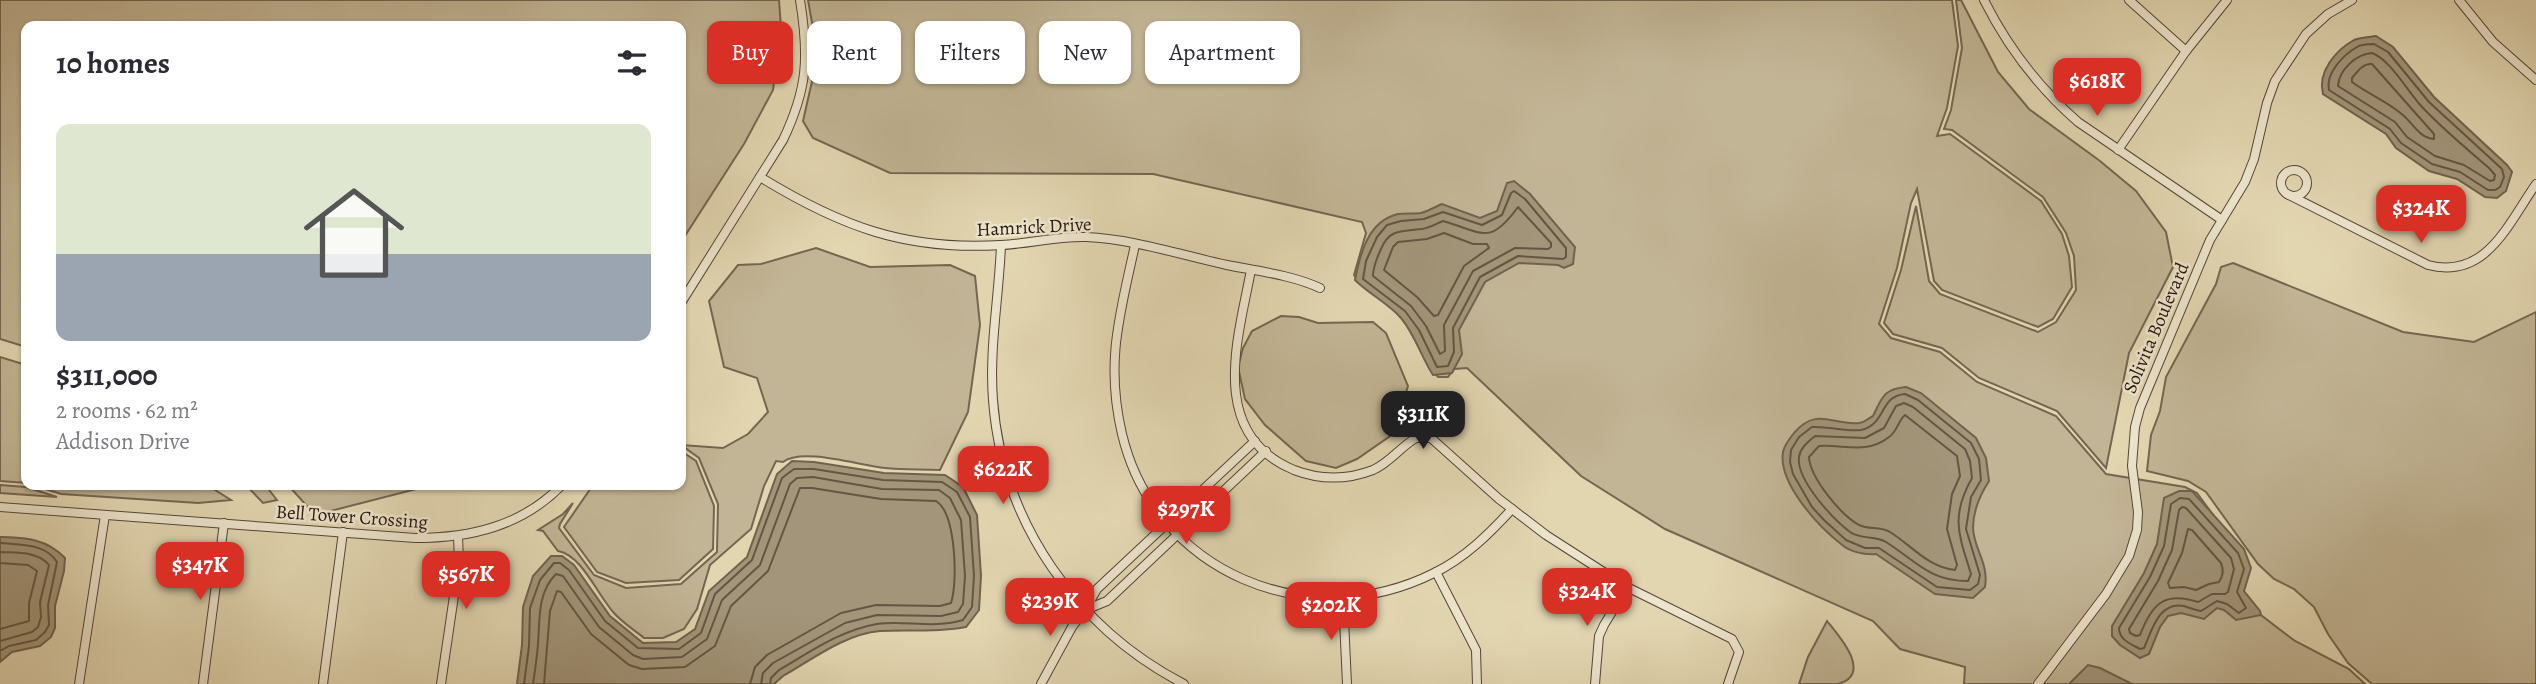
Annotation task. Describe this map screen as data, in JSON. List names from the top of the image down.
{
  "streets": {
    "street": ["Hamrick Drive", "Solivita Boulevard", "Bell Tower Crossing"]
  },
  "page": {
    "chip": [
      "Buy",
      "Rent",
      "Filters",
      "New",
      "Apartment"
    ],
    "heading": "10 homes",
    "price": [
      "$618K",
      "$324K",
      "$311K",
      "$622K",
      "$297K",
      "$347K",
      "$567K",
      "$324K",
      "$239K",
      "$202K"
    ],
    "list": [
      {
        "name": "$311,000",
        "note": "2 rooms · 62 m² · Addison Drive"
      }
    ]
  }
}
